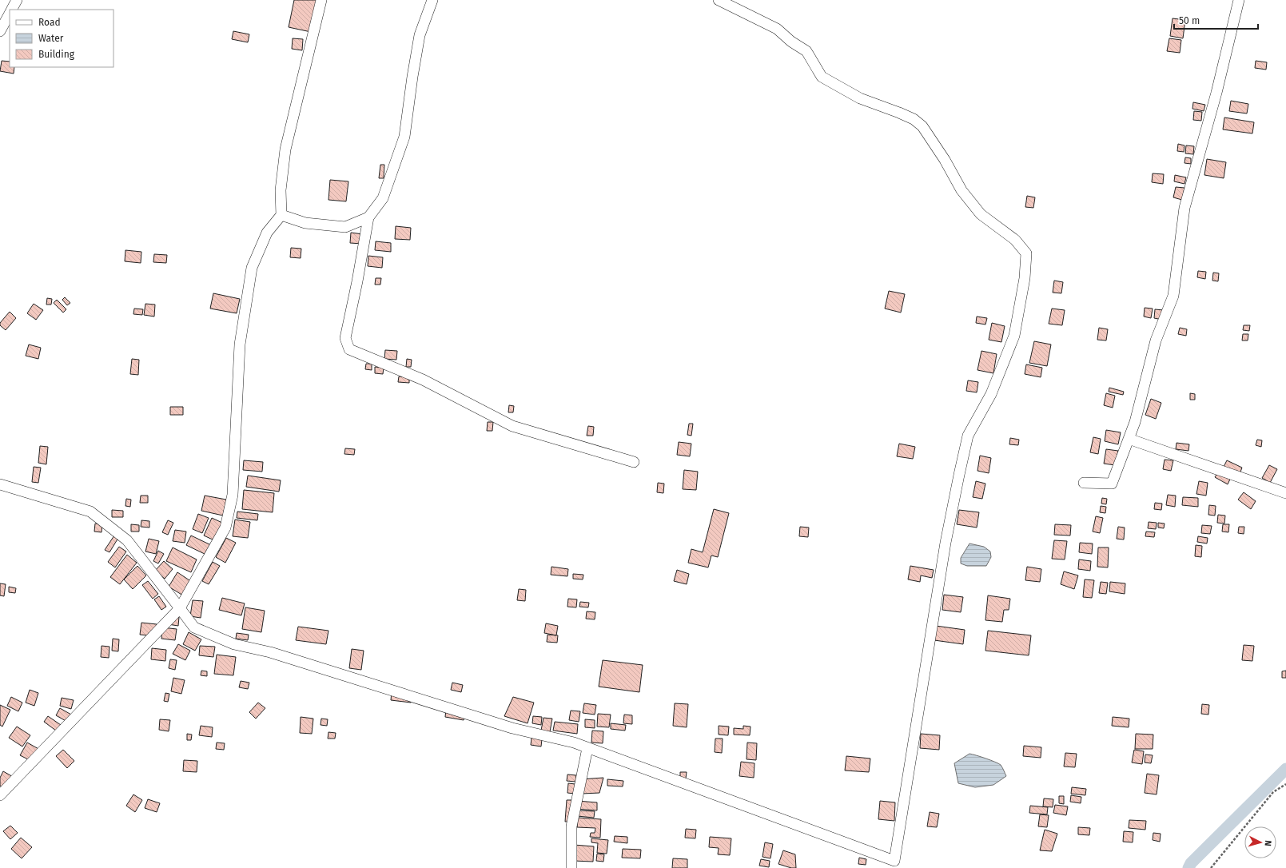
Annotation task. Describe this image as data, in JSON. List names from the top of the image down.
{
  "legend": ["Road", "Water", "Building"],
  "scale_bar": "50 m",
  "north": "right"
}
